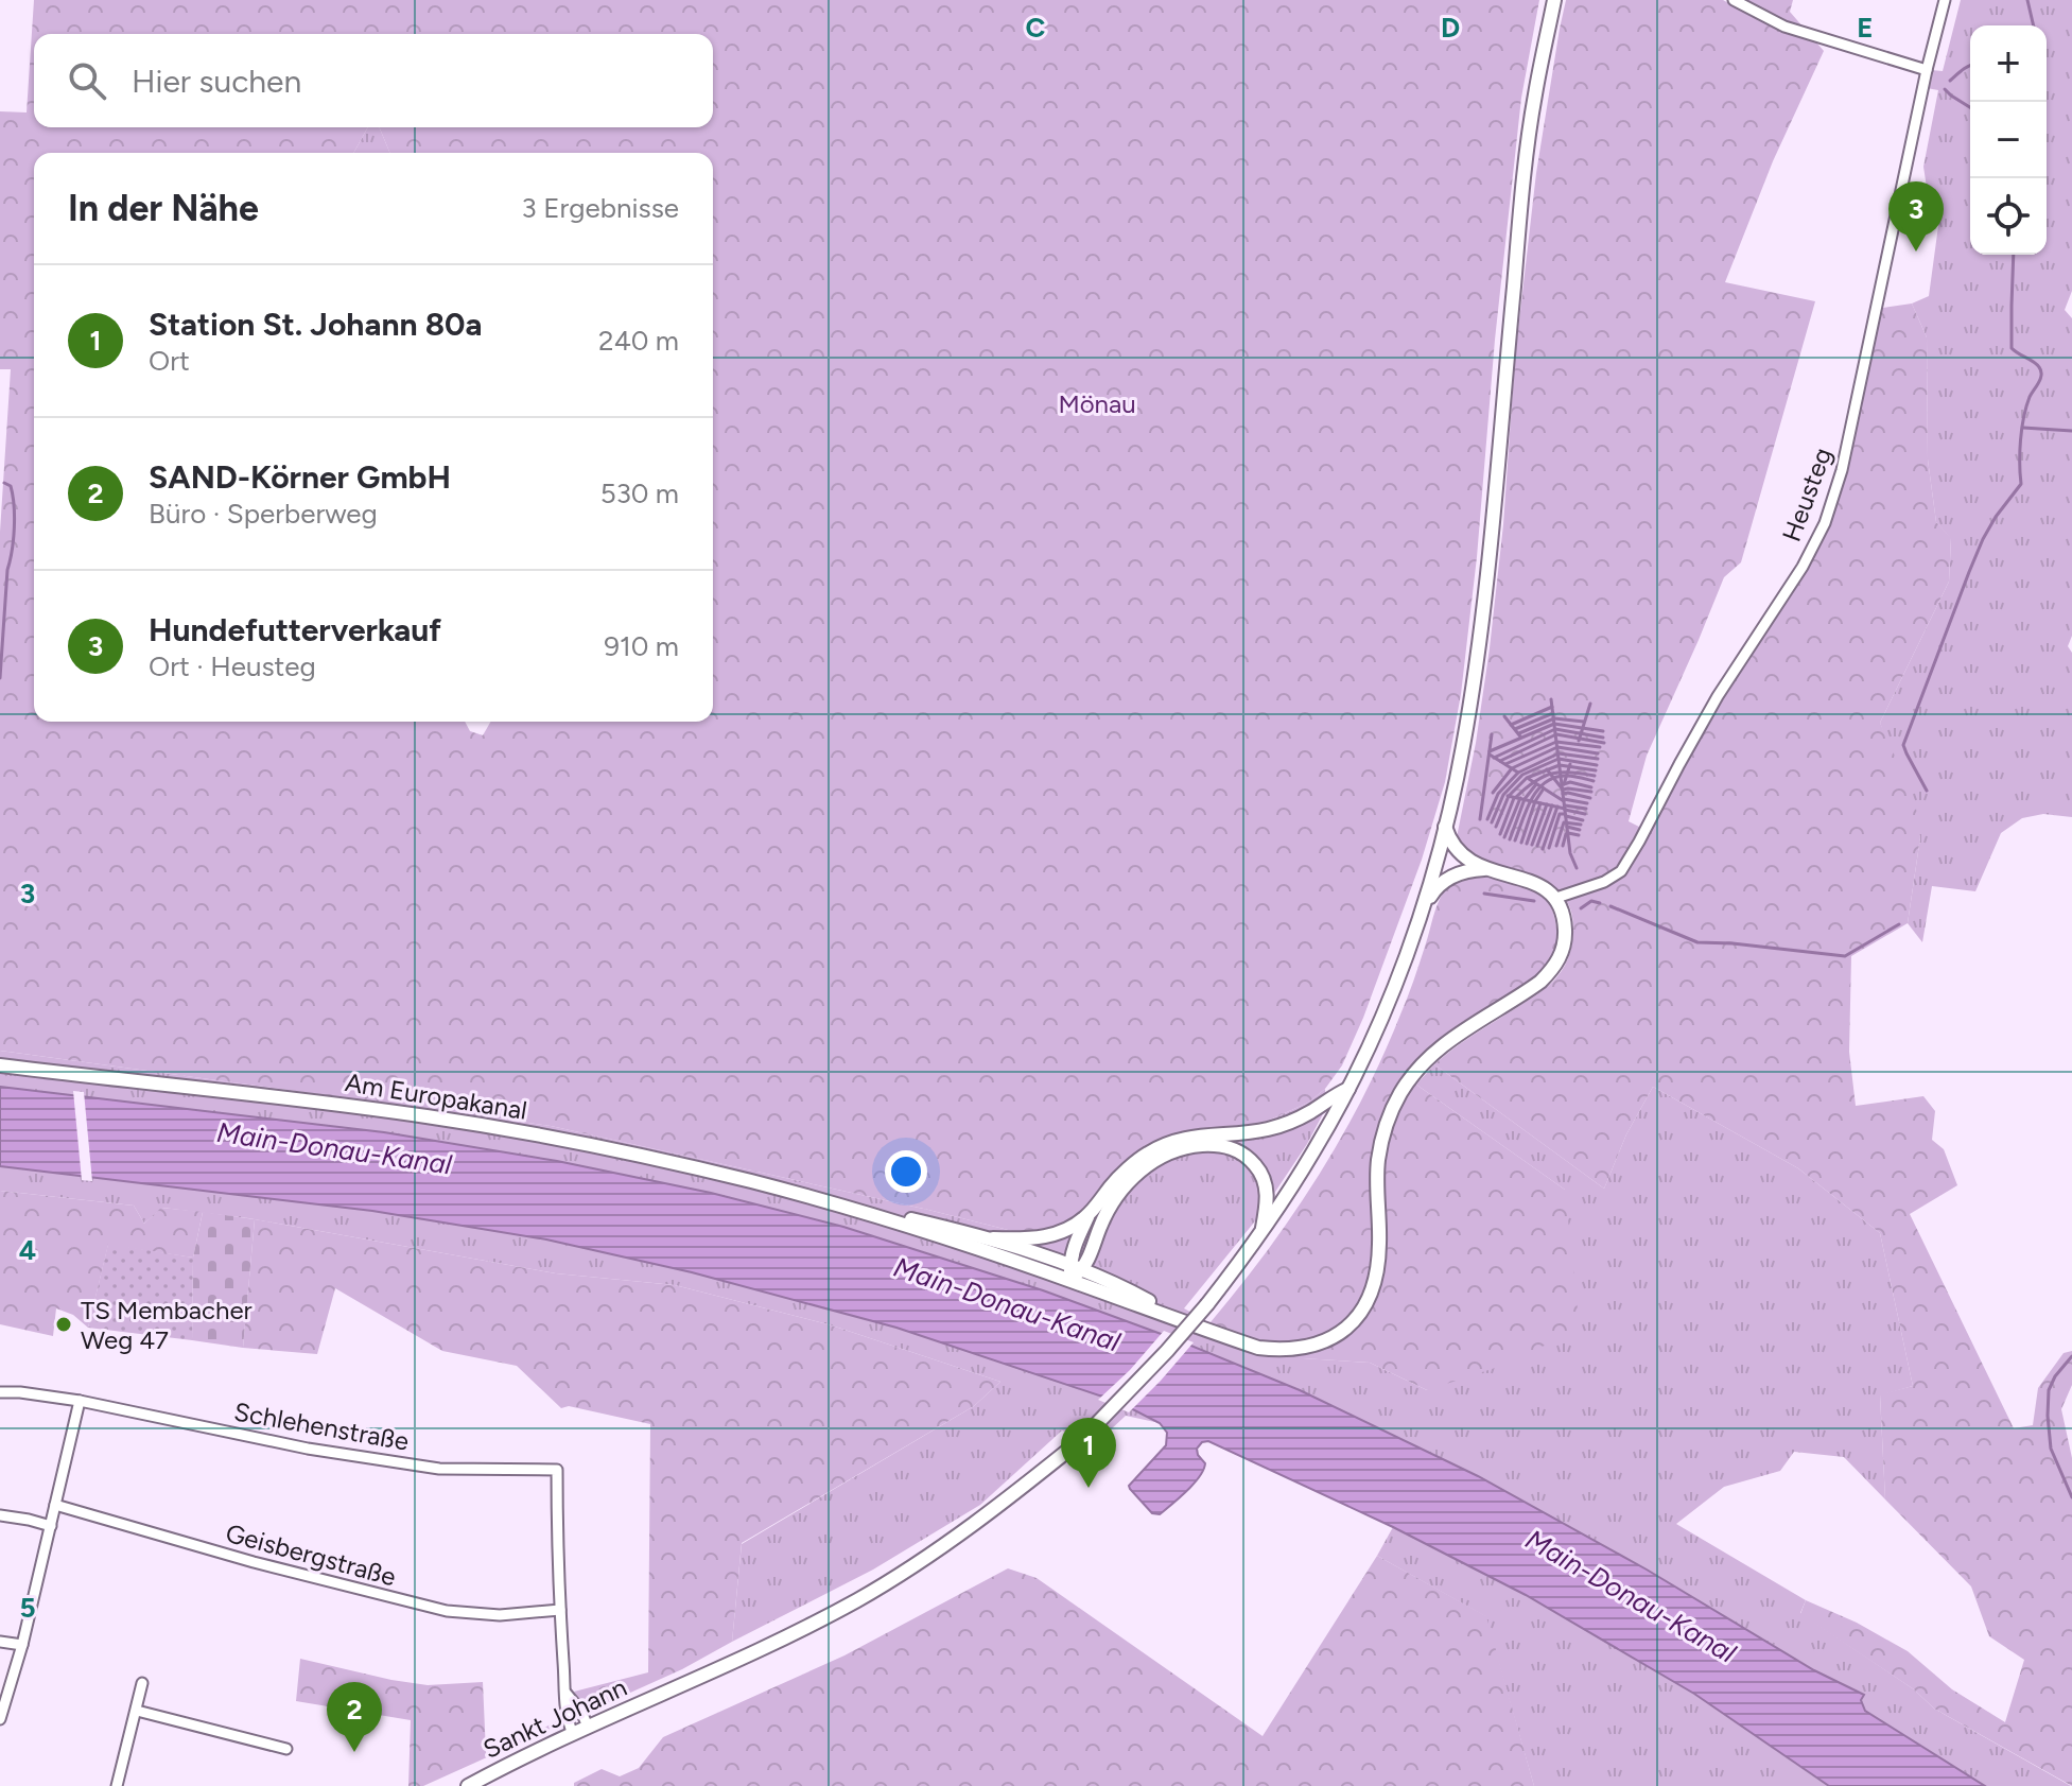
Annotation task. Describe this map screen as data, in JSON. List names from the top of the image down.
{
  "streets": {
    "main road": ["Am Europakanal", "Sankt Johann"],
    "street": ["Heusteg", "Schlehenstraße", "Geisbergstraße"]
  },
  "crossings": [
    ["Heusteg", "Am Europakanal"],
    ["Schlehenstraße", "Geisbergstraße"]
  ],
  "water": ["Main-Donau-Kanal"],
  "parks": ["Mönau"],
  "places": ["TS Membacher Weg 47"],
  "page": {
    "map_buttons": ["+", "−"],
    "search": "Hier suchen",
    "heading": ["In der Nähe", "3 Ergebnisse"],
    "pins": ["3", "1", "2"],
    "list": [
      {
        "mark": "1",
        "name": "Station St. Johann 80a",
        "note": "Ort",
        "value": "240 m"
      },
      {
        "mark": "2",
        "name": "SAND-Körner GmbH",
        "note": "Büro · Sperberweg",
        "value": "530 m"
      },
      {
        "mark": "3",
        "name": "Hundefutterverkauf",
        "note": "Ort · Heusteg",
        "value": "910 m"
      }
    ]
  },
  "grid": {
    "columns": ["C", "D", "E"],
    "rows": ["3", "4", "5"]
  }
}
